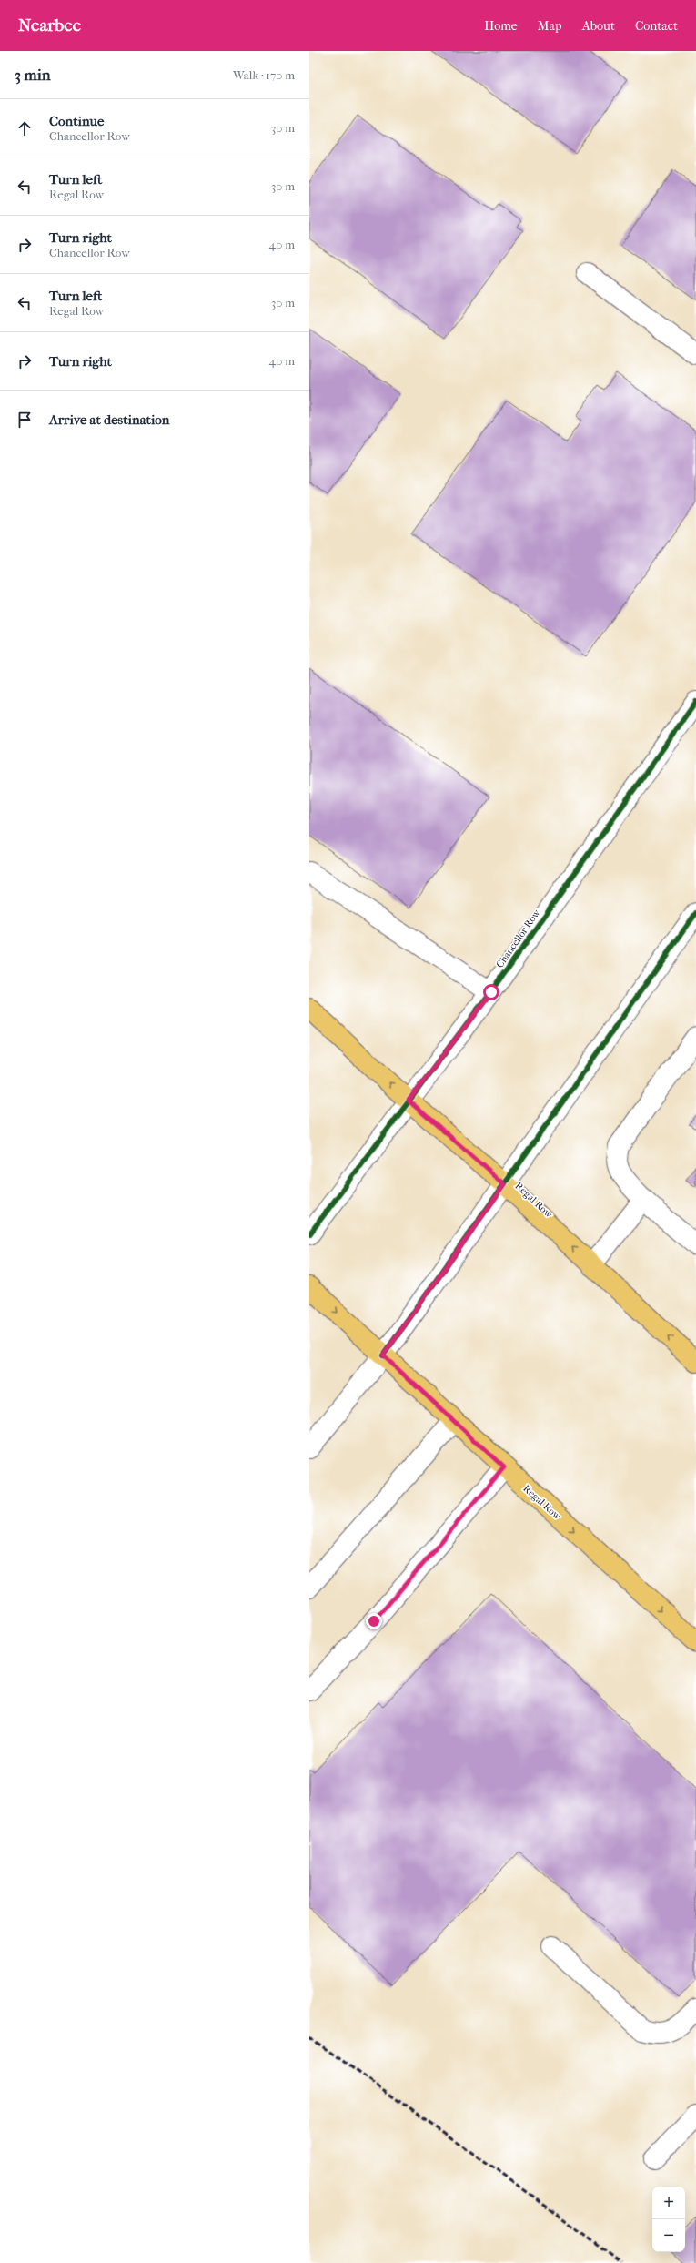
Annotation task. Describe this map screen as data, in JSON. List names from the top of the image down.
{
  "streets": {
    "main road": ["Regal Row"],
    "street": ["Chancellor Row"]
  },
  "crossings": [
    ["Chancellor Row", "Regal Row"]
  ],
  "page": {
    "header": "Nearbee",
    "nav": [
      "Home",
      "Map",
      "About",
      "Contact"
    ],
    "heading": ["3 min", "Walk · 170 m"],
    "list": [
      ["Continue", "Chancellor Row", "30 m"],
      ["Turn left", "Regal Row", "30 m"],
      ["Turn right", "Chancellor Row", "40 m"],
      ["Turn left", "Regal Row", "30 m"],
      ["Turn right", "40 m"],
      "Arrive at destination"
    ],
    "map_buttons": ["+", "−"]
  }
}
